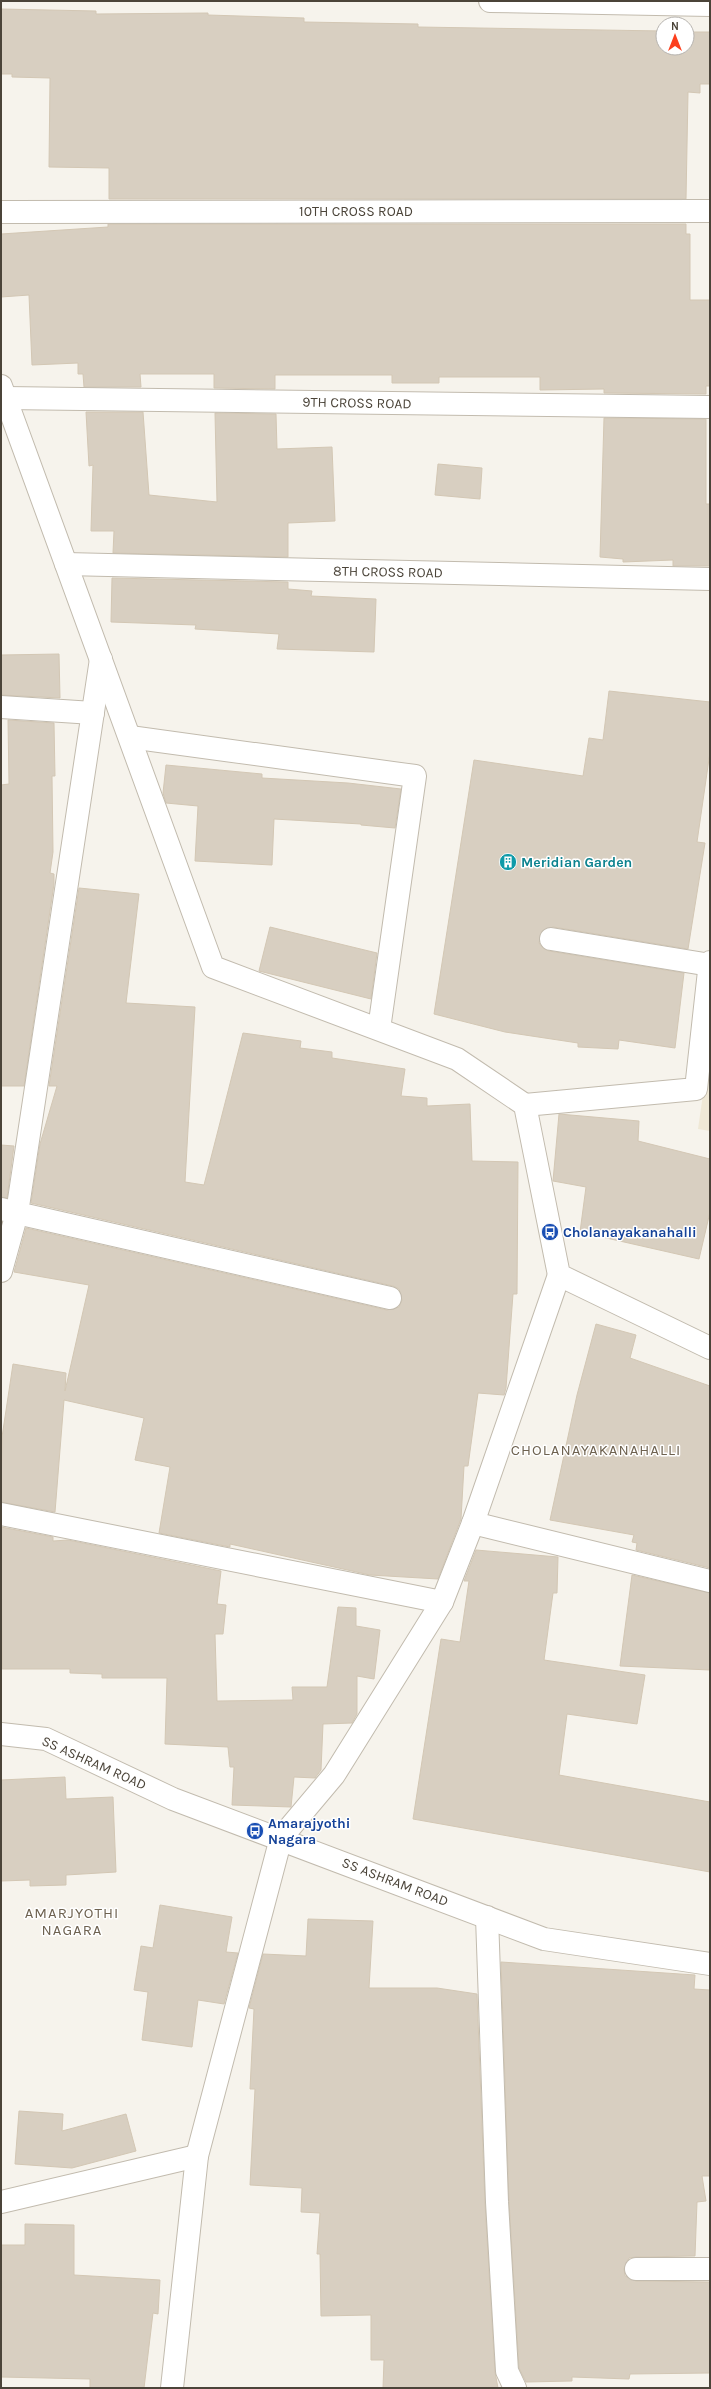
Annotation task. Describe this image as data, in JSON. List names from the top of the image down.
{
  "streets": {
    "street": [
      "10TH CROSS ROAD",
      "9TH CROSS ROAD",
      "8TH CROSS ROAD",
      "SS ASHRAM ROAD"
    ]
  },
  "districts": ["CHOLANAYAKANAHALLI", "AMARJYOTHI NAGARA"],
  "places": {
    "building": ["Meridian Garden"],
    "bus stop": ["Cholanayakanahalli", "Amarajyothi Nagara"]
  },
  "north": "top"
}
